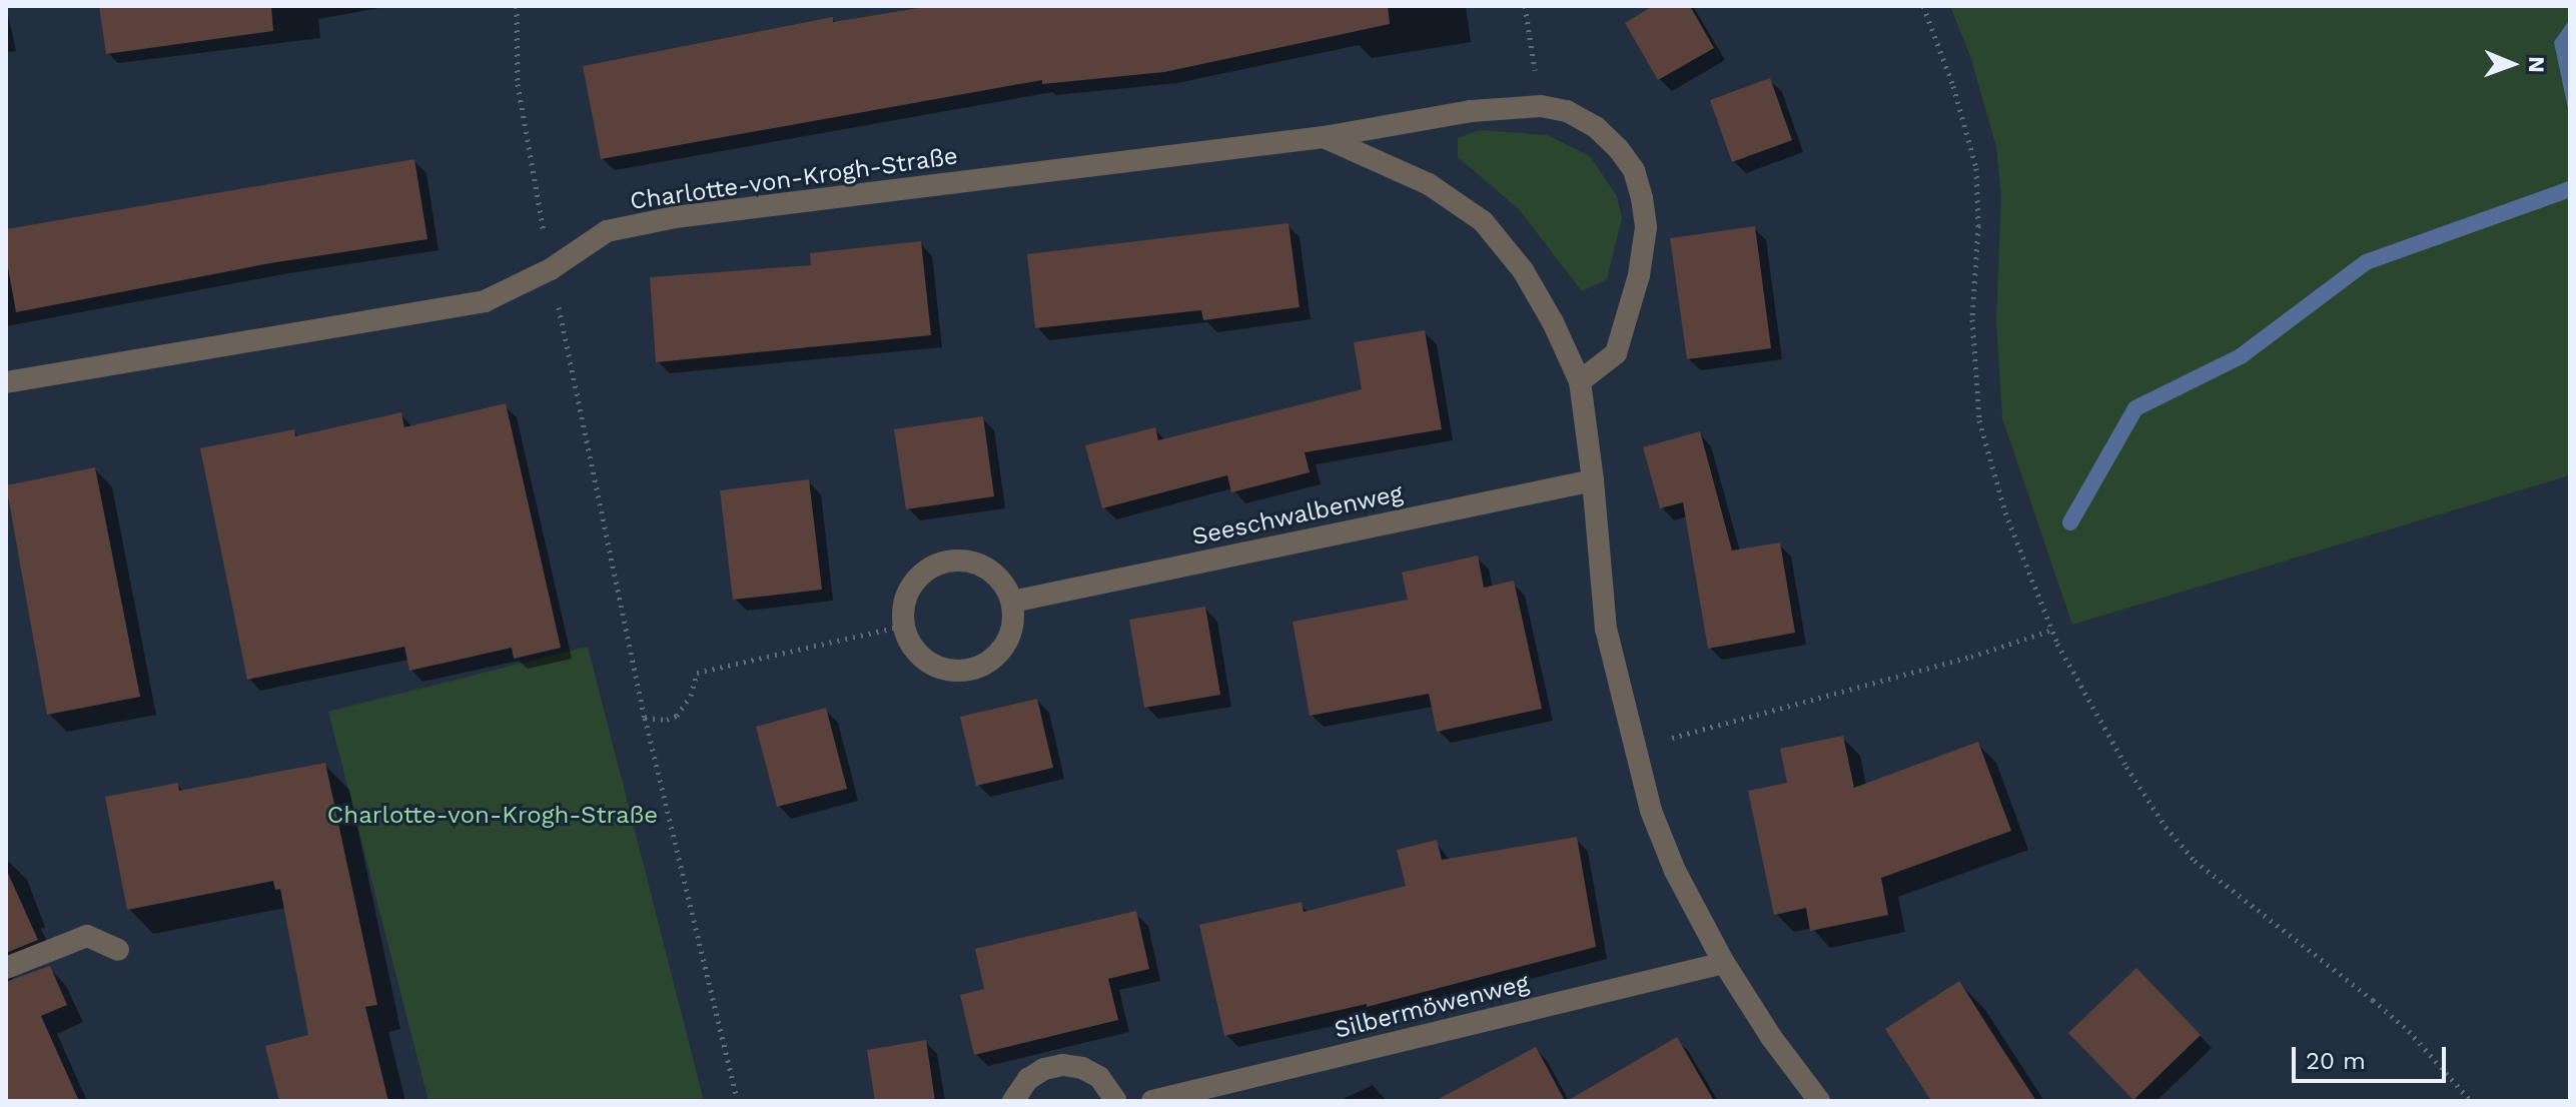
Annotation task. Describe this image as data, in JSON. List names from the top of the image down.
{
  "streets": {
    "street": ["Charlotte-von-Krogh-Straße", "Seeschwalbenweg", "Silbermöwenweg"]
  },
  "parks": ["Charlotte-von-Krogh-Straße"],
  "scale_bar": "20 m",
  "north": "right"
}
